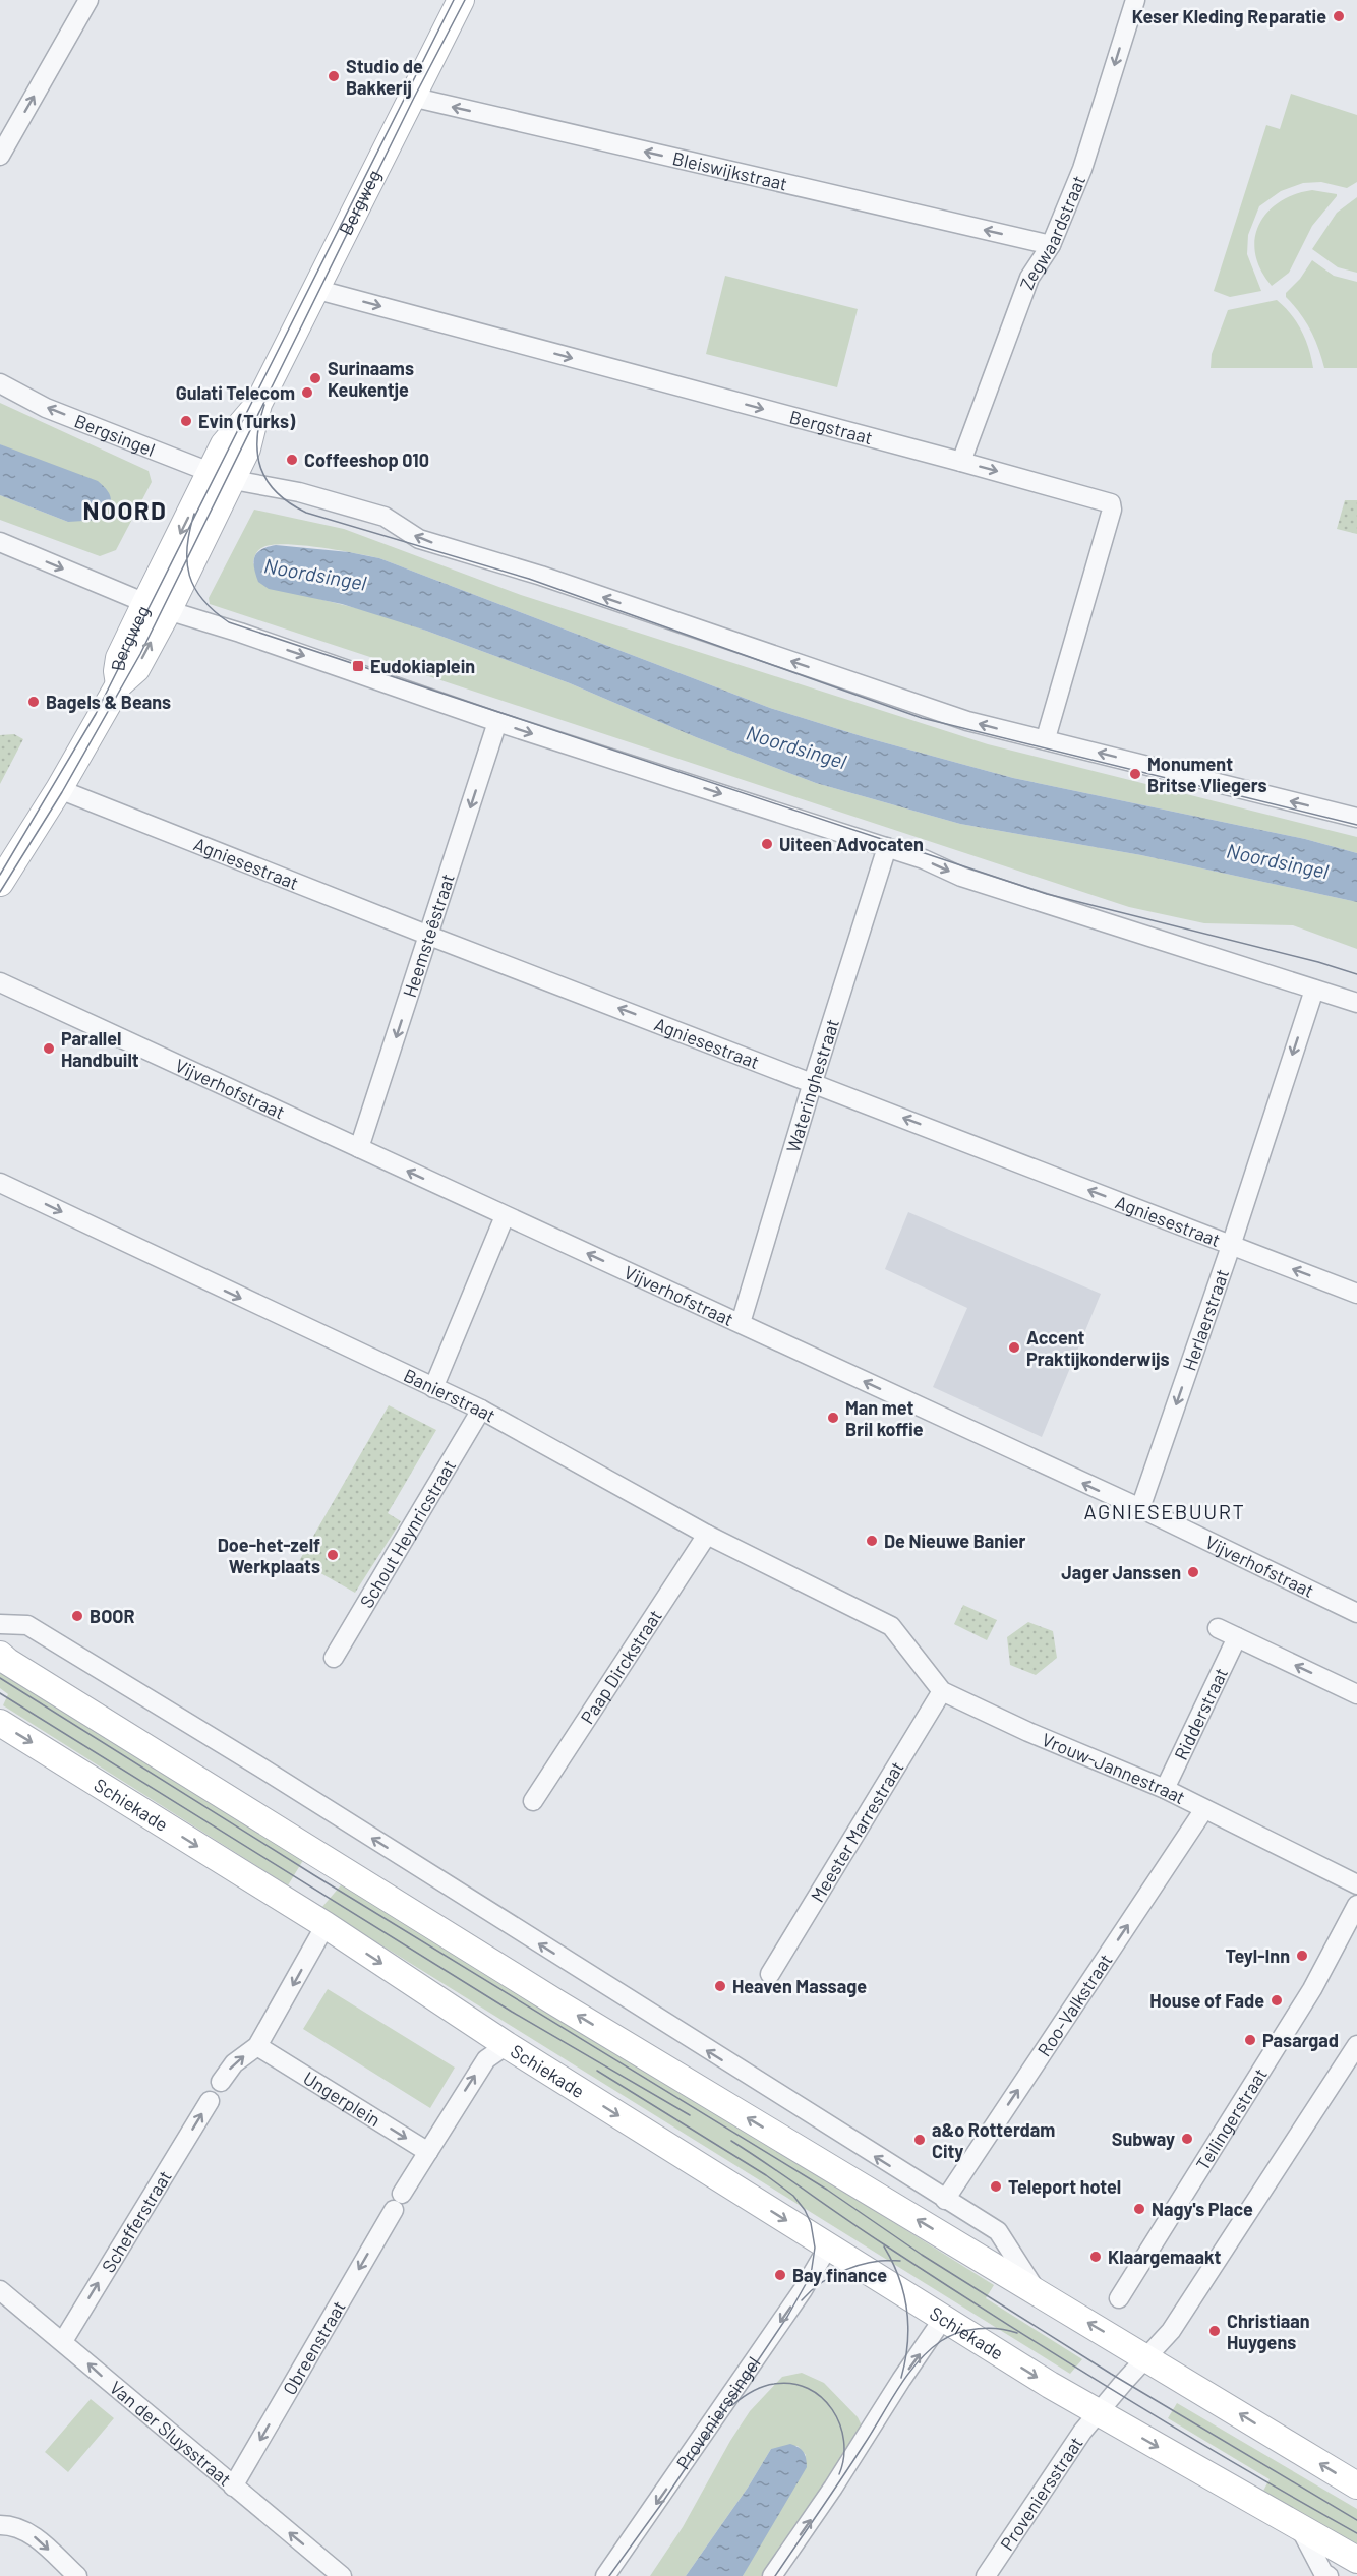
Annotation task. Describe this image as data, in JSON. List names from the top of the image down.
{
  "streets": {
    "main road": ["Bergweg", "Schiekade"],
    "street": [
      "Bleiswijkstraat",
      "Zegwaardstraat",
      "Bergstraat",
      "Bergsingel",
      "Agniesestraat",
      "Heemsteêstraat",
      "Wateringhestraat",
      "Vijverhofstraat",
      "Herlaerstraat",
      "Banierstraat",
      "Schout Heynricstraat",
      "Paap Dirckstraat",
      "Ridderstraat",
      "Vrouw-Jannestraat",
      "Meester Marrestraat",
      "Roo-Valkstraat",
      "Ungerplein",
      "Teilingerstraat",
      "Schefferstraat",
      "Obreenstraat",
      "Provenierssingel",
      "Van der Sluysstraat",
      "Proveniersstraat"
    ]
  },
  "crossings": [
    ["Bleiswijkstraat", "Bergweg"],
    ["Bleiswijkstraat", "Zegwaardstraat"],
    ["Bergweg", "Bergstraat"],
    ["Bergweg", "Bergsingel"],
    ["Bergweg", "Agniesestraat"],
    ["Zegwaardstraat", "Bergstraat"],
    ["Agniesestraat", "Heemsteêstraat"],
    ["Agniesestraat", "Wateringhestraat"],
    ["Agniesestraat", "Herlaerstraat"],
    ["Heemsteêstraat", "Vijverhofstraat"],
    ["Wateringhestraat", "Vijverhofstraat"],
    ["Vijverhofstraat", "Herlaerstraat"],
    ["Banierstraat", "Schout Heynricstraat"],
    ["Banierstraat", "Paap Dirckstraat"],
    ["Banierstraat", "Vrouw-Jannestraat"],
    ["Ridderstraat", "Vrouw-Jannestraat"],
    ["Vrouw-Jannestraat", "Meester Marrestraat"],
    ["Vrouw-Jannestraat", "Roo-Valkstraat"],
    ["Schiekade", "Provenierssingel"],
    ["Schiekade", "Proveniersstraat"],
    ["Ungerplein", "Obreenstraat"],
    ["Schefferstraat", "Van der Sluysstraat"],
    ["Obreenstraat", "Van der Sluysstraat"]
  ],
  "one_way": [
    "Bleiswijkstraat",
    "Zegwaardstraat",
    "Bergstraat",
    "Agniesestraat",
    "Heemsteêstraat",
    "Vijverhofstraat",
    "Herlaerstraat",
    "Banierstraat",
    "Roo-Valkstraat",
    "Ungerplein",
    "Schefferstraat",
    "Obreenstraat",
    "Van der Sluysstraat"
  ],
  "districts": ["NOORD", "AGNIESEBUURT"],
  "water": ["Noordsingel"],
  "places": {
    "other": [
      "Keser Kleding Reparatie",
      "Studio de Bakkerij",
      "Surinaams Keukentje",
      "Gulati Telecom",
      "Evin (Turks)",
      "Coffeeshop 010",
      "Bagels & Beans",
      "Monument Britse Vliegers",
      "Uiteen Advocaten",
      "Parallel Handbuilt",
      "Accent Praktijkonderwijs",
      "Man met Bril koffie",
      "De Nieuwe Banier",
      "Doe-het-zelf Werkplaats",
      "Jager Janssen",
      "BOOR",
      "Teyl-Inn",
      "Heaven Massage",
      "House of Fade",
      "Pasargad",
      "Subway",
      "a&o Rotterdam City",
      "Teleport hotel",
      "Nagy's Place",
      "Klaargemaakt",
      "Bay finance",
      "Christiaan Huygens"
    ],
    "transit": ["Eudokiaplein"]
  }
}
